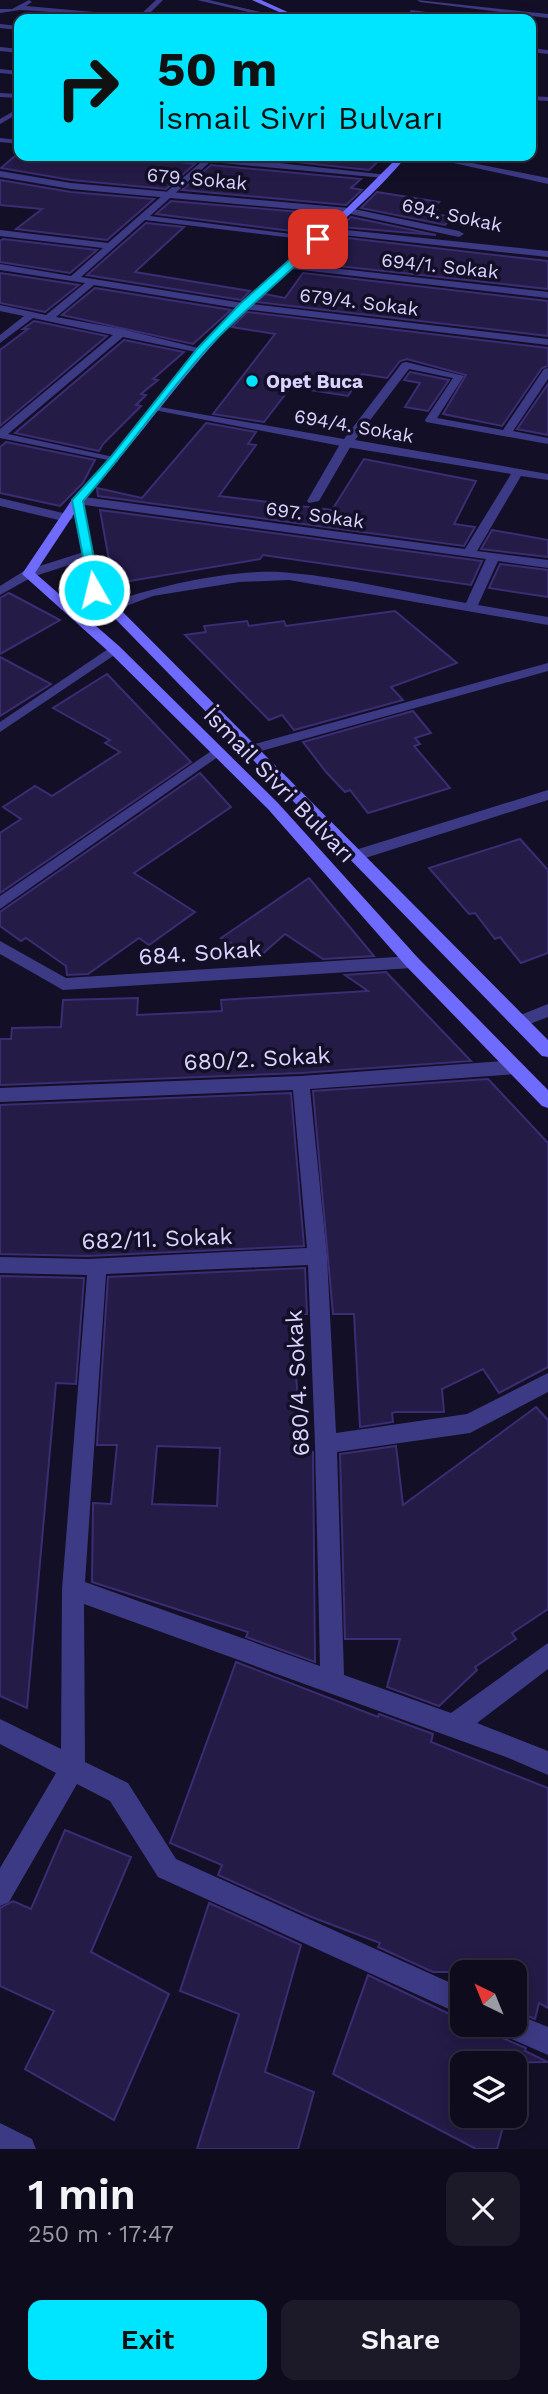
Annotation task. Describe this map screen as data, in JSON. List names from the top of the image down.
{
  "streets": {
    "main road": ["İsmail Sivri Bulvarı"],
    "street": [
      "679. Sokak",
      "694. Sokak",
      "694/1. Sokak",
      "679/4. Sokak",
      "694/4. Sokak",
      "697. Sokak",
      "684. Sokak",
      "680/2. Sokak",
      "682/11. Sokak",
      "680/4. Sokak"
    ]
  },
  "crossings": [
    ["679. Sokak", "694. Sokak"],
    ["694. Sokak", "694/1. Sokak"],
    ["697. Sokak", "İsmail Sivri Bulvarı"],
    ["İsmail Sivri Bulvarı", "684. Sokak"],
    ["İsmail Sivri Bulvarı", "680/2. Sokak"],
    ["680/2. Sokak", "680/4. Sokak"],
    ["682/11. Sokak", "680/4. Sokak"]
  ],
  "places": ["Opet Buca"],
  "north": "top left",
  "page": {
    "turn": ["50 m", "İsmail Sivri Bulvarı"],
    "heading": ["1 min", "250 m · 17:47"],
    "buttons": ["Exit", "Share"]
  }
}
